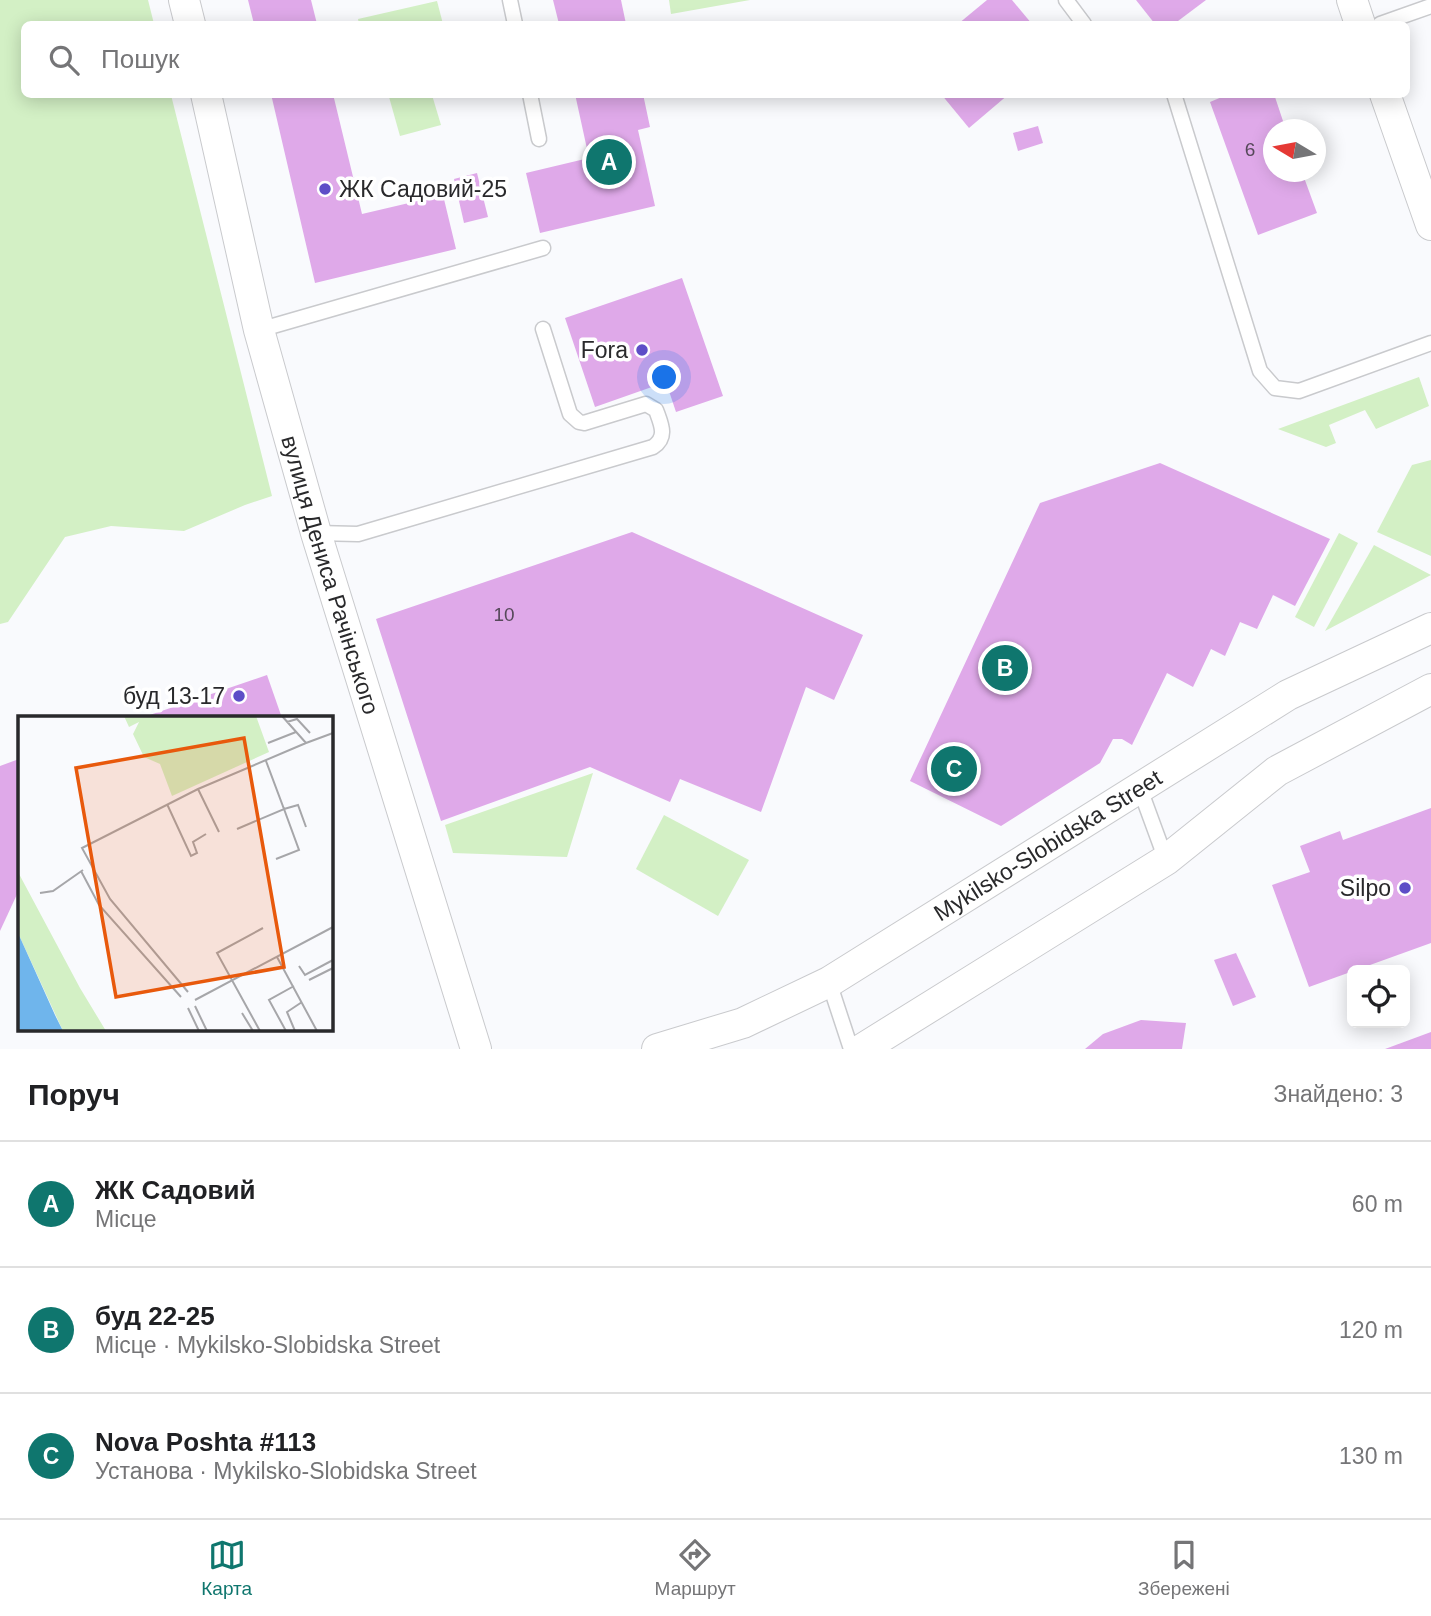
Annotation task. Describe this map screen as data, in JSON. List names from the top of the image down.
{
  "streets": {
    "street": ["вулиця Дениса Рачінського", "Mykilsko-Slobidska Street"]
  },
  "places": [
    "ЖК Садовий-25",
    "Fora",
    "буд 13-17",
    "Silpo"
  ],
  "house_numbers": ["6", "10"],
  "north": "left",
  "page": {
    "search": "Пошук",
    "pins": ["A", "B", "C"],
    "heading": ["Поруч", "Знайдено: 3"],
    "list": [
      {
        "mark": "A",
        "name": "ЖК Садовий",
        "note": "Місце",
        "value": "60 m"
      },
      {
        "mark": "B",
        "name": "буд 22-25",
        "note": "Місце · Mykilsko-Slobidska Street",
        "value": "120 m"
      },
      {
        "mark": "C",
        "name": "Nova Poshta #113",
        "note": "Установа · Mykilsko-Slobidska Street",
        "value": "130 m"
      }
    ],
    "nav": ["Карта", "Маршрут", "Збережені"]
  }
}
